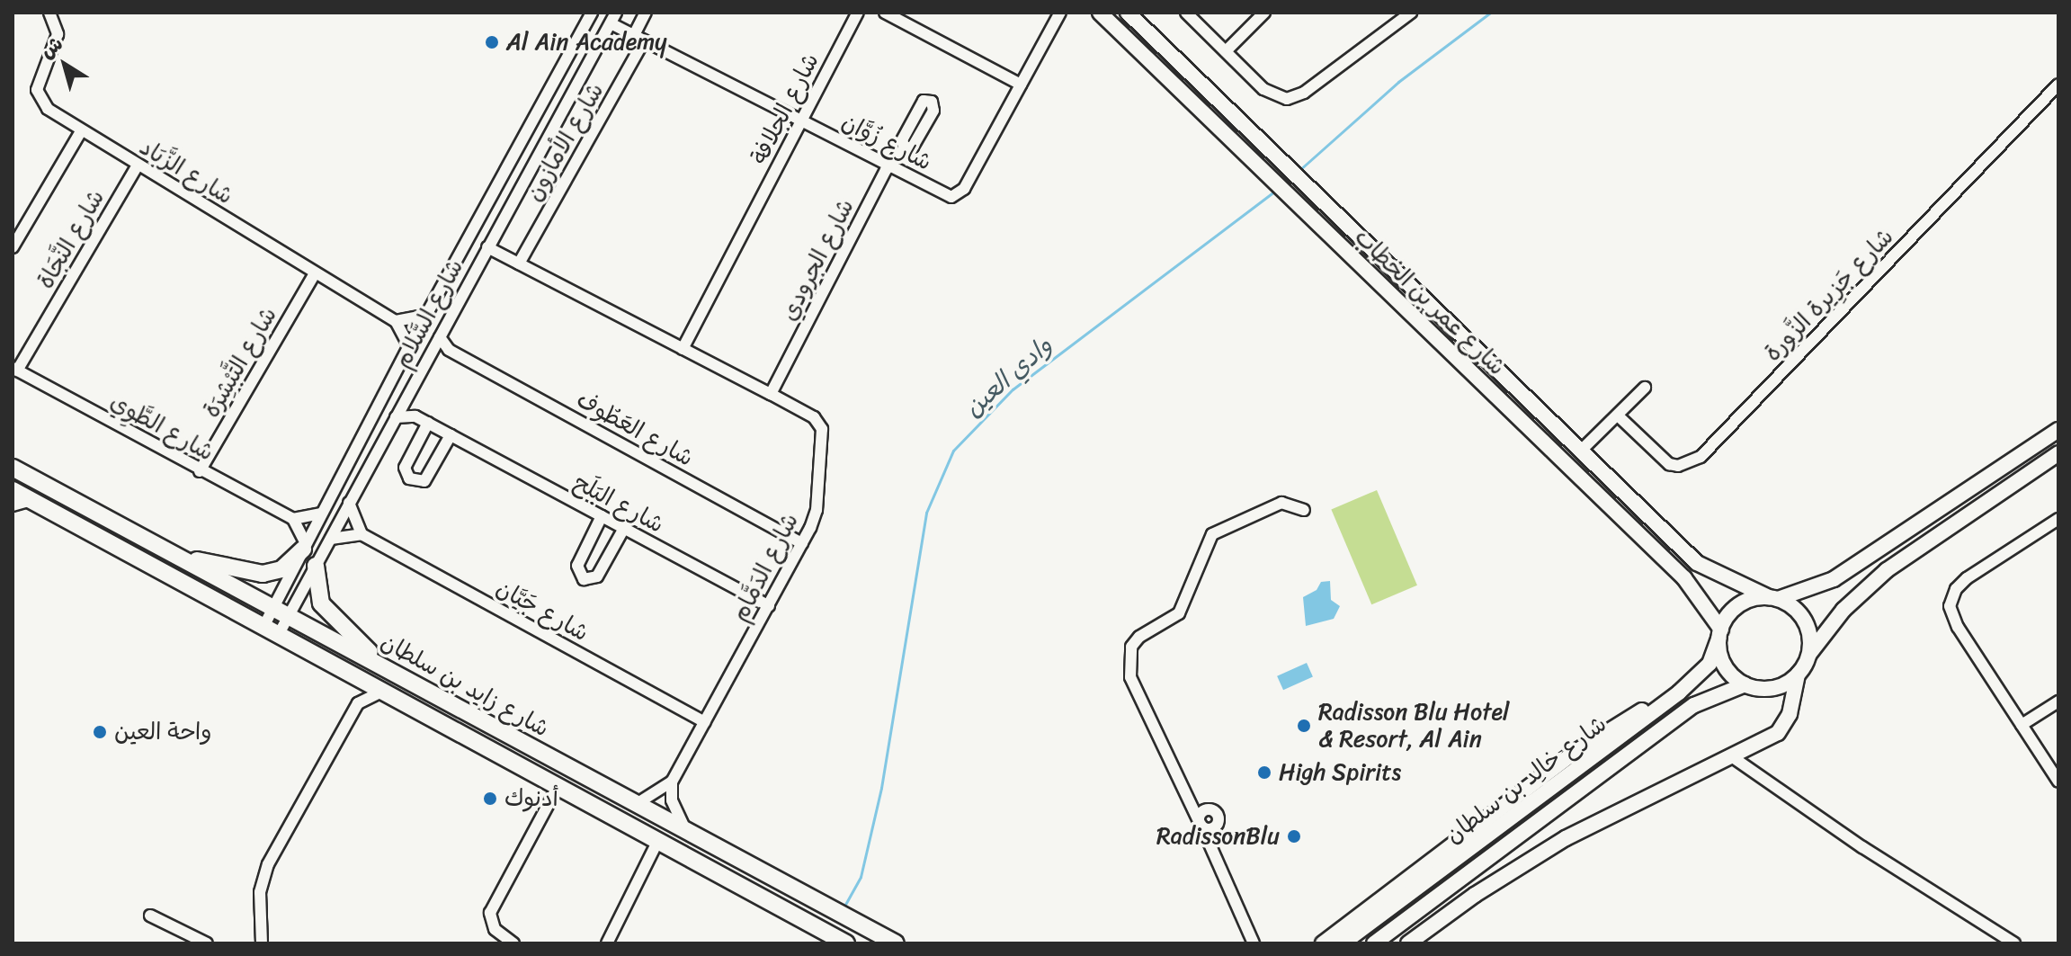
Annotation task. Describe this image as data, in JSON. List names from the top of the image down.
{
  "streets": {
    "highway": ["شارع زايد بن سلطان"],
    "main road": ["شارع عمر بن الخطاب", "شارع خالِد بن سلطان"],
    "street": [
      "شارع الجلافة",
      "شارع الأمازون",
      "شارع زُوَّان",
      "شارع الزَّبَاد",
      "شارع النَّجَاة",
      "شارع الجرودي",
      "شارع جَزِيرة الزَّورة",
      "شارع السَّلام",
      "شارع التَّبْشِرَة",
      "شارع الطَّوِي",
      "شارع العَطُوف",
      "شارع البَلَح",
      "شارع الدَمَّام",
      "شارع جَيَّان"
    ]
  },
  "crossings": [
    ["شارع الجلافة", "شارع زُوَّان"],
    ["شارع الجلافة", "شارع الدَمَّام"],
    ["شارع الأمازون", "شارع زُوَّان"],
    ["شارع الأمازون", "شارع الدَمَّام"],
    ["شارع زُوَّان", "شارع الجرودي"],
    ["شارع زُوَّان", "شارع السَّلام"],
    ["شارع الزَّبَاد", "شارع النَّجَاة"],
    ["شارع الزَّبَاد", "شارع التَّبْشِرَة"],
    ["شارع النَّجَاة", "شارع الطَّوِي"],
    ["شارع الجرودي", "شارع الدَمَّام"],
    ["شارع عمر بن الخطاب", "شارع خالِد بن سلطان"],
    ["شارع السَّلام", "شارع العَطُوف"],
    ["شارع السَّلام", "شارع البَلَح"],
    ["شارع السَّلام", "شارع الدَمَّام"],
    ["شارع السَّلام", "شارع زايد بن سلطان"],
    ["شارع التَّبْشِرَة", "شارع الطَّوِي"],
    ["شارع العَطُوف", "شارع الدَمَّام"],
    ["شارع البَلَح", "شارع الدَمَّام"],
    ["شارع الدَمَّام", "شارع جَيَّان"],
    ["شارع الدَمَّام", "شارع زايد بن سلطان"]
  ],
  "water": ["وادي العين"],
  "places": [
    "Al Ain Academy",
    "Radisson Blu Hotel & Resort, Al Ain",
    "واحة العين",
    "High Spirits",
    "أدنوك",
    "RadissonBlu"
  ],
  "north": "top left"
}
